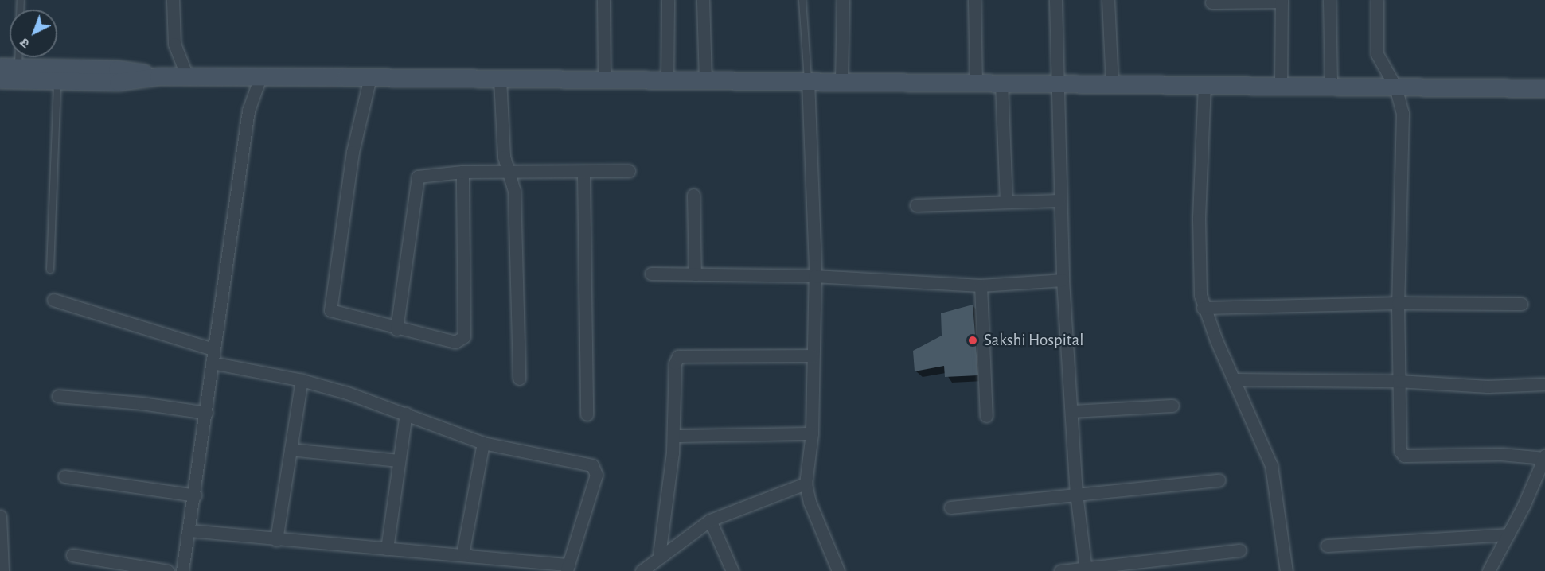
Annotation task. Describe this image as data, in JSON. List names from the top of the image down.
{
  "places": ["Sakshi Hospital"],
  "north": "bottom left"
}
